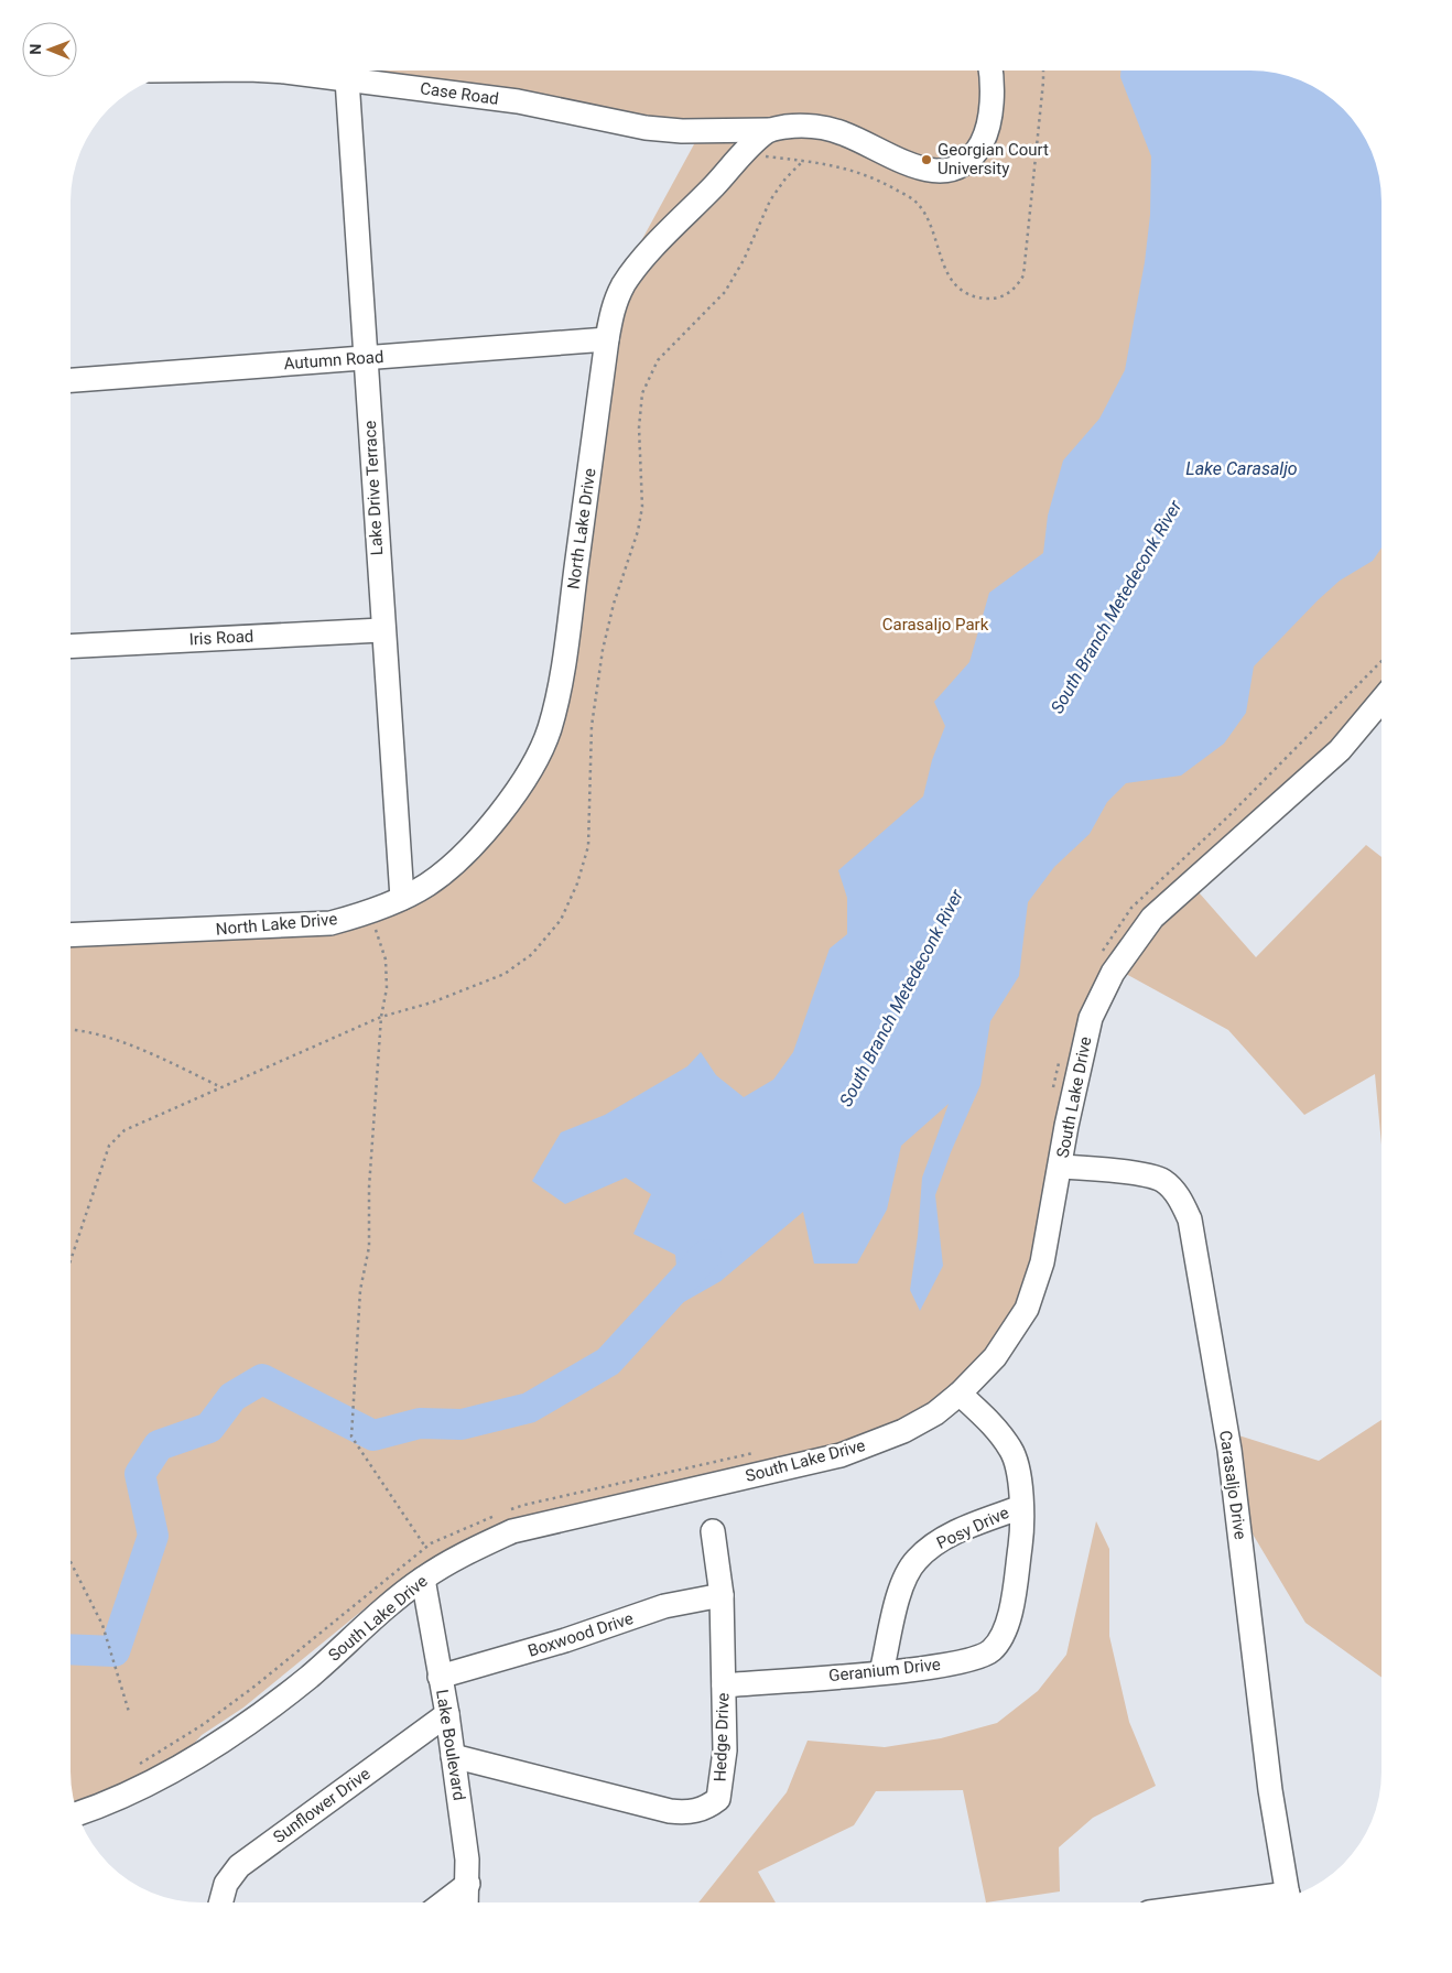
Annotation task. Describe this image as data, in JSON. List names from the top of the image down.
{
  "streets": {
    "street": [
      "Case Road",
      "Autumn Road",
      "Lake Drive Terrace",
      "North Lake Drive",
      "Iris Road",
      "South Lake Drive",
      "Carasaljo Drive",
      "Posy Drive",
      "Boxwood Drive",
      "Geranium Drive",
      "Hedge Drive",
      "Lake Boulevard",
      "Sunflower Drive"
    ]
  },
  "crossings": [
    ["Case Road", "Lake Drive Terrace"],
    ["Case Road", "North Lake Drive"],
    ["Autumn Road", "Lake Drive Terrace"],
    ["Autumn Road", "North Lake Drive"],
    ["Lake Drive Terrace", "North Lake Drive"],
    ["Lake Drive Terrace", "Iris Road"],
    ["South Lake Drive", "Carasaljo Drive"],
    ["South Lake Drive", "Geranium Drive"],
    ["South Lake Drive", "Lake Boulevard"],
    ["Posy Drive", "Geranium Drive"],
    ["Boxwood Drive", "Hedge Drive"],
    ["Boxwood Drive", "Lake Boulevard"],
    ["Geranium Drive", "Hedge Drive"],
    ["Hedge Drive", "Lake Boulevard"],
    ["Lake Boulevard", "Sunflower Drive"]
  ],
  "water": ["Lake Carasaljo", "South Branch Metedeconk River"],
  "parks": ["Carasaljo Park"],
  "places": ["Georgian Court University"],
  "north": "left"
}
